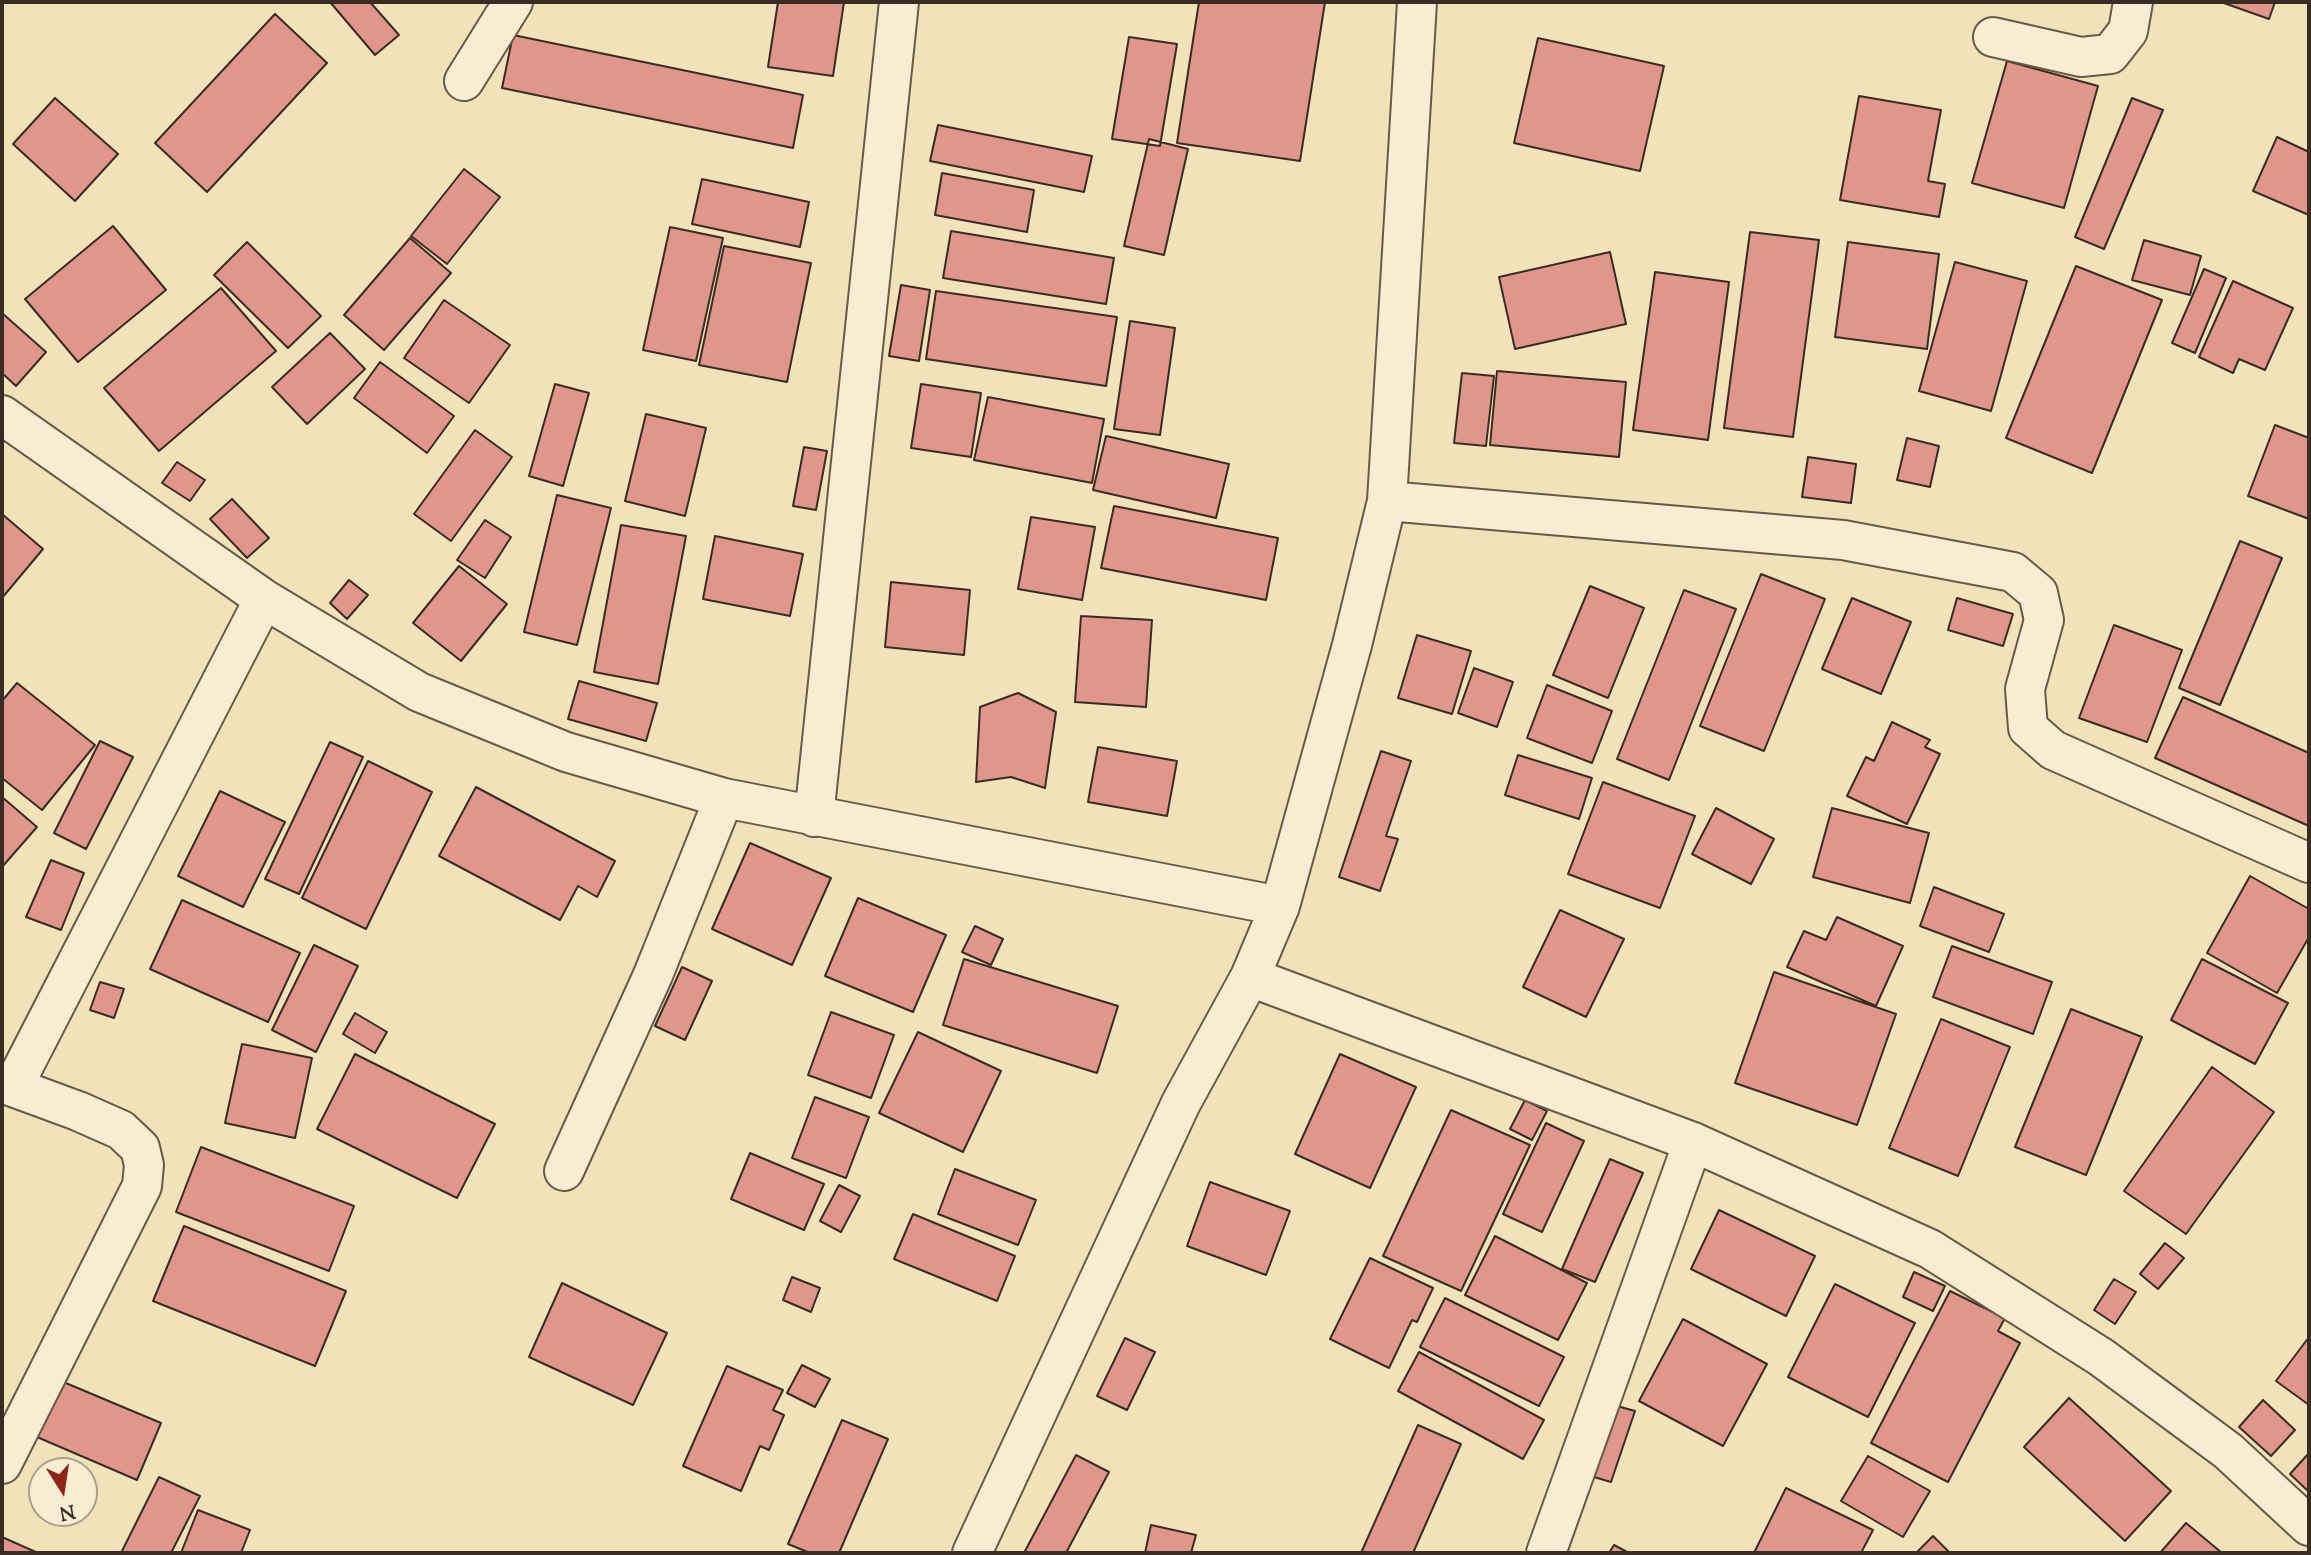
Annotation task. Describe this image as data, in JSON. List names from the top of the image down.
{
  "north": "bottom"
}
